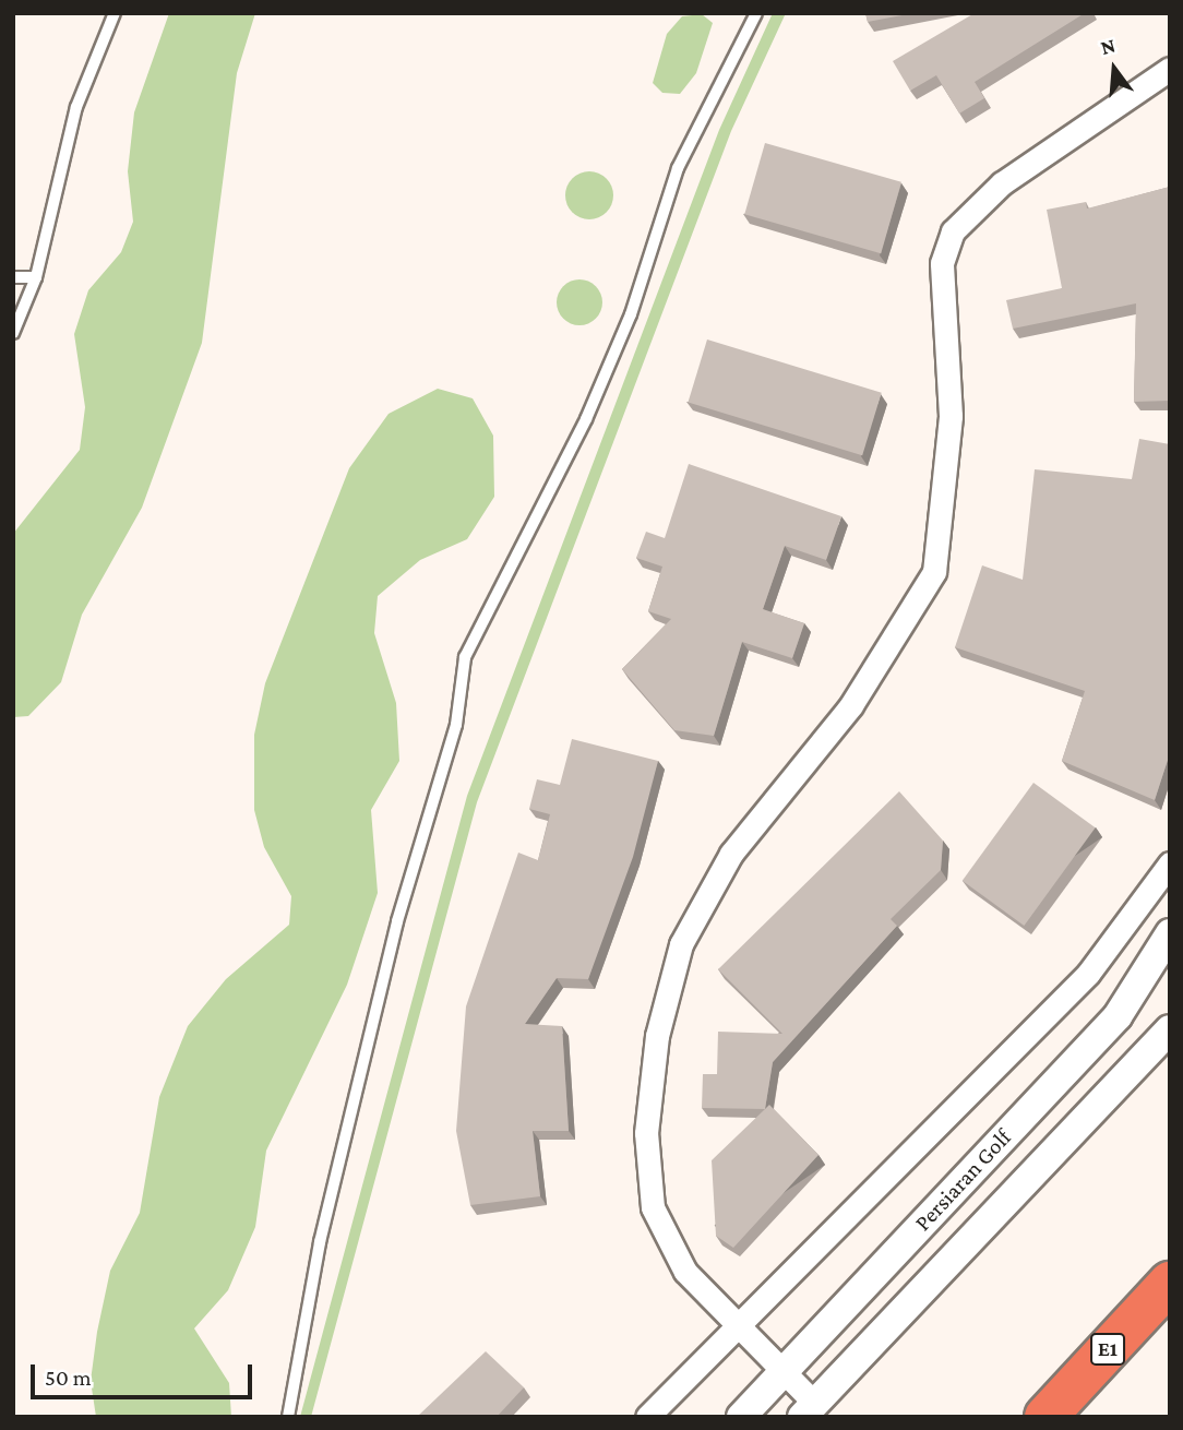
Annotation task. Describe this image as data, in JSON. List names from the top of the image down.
{
  "streets": {
    "highway": ["E1"],
    "street": ["Persiaran Golf"]
  },
  "scale_bar": "50 m",
  "north": "top"
}
